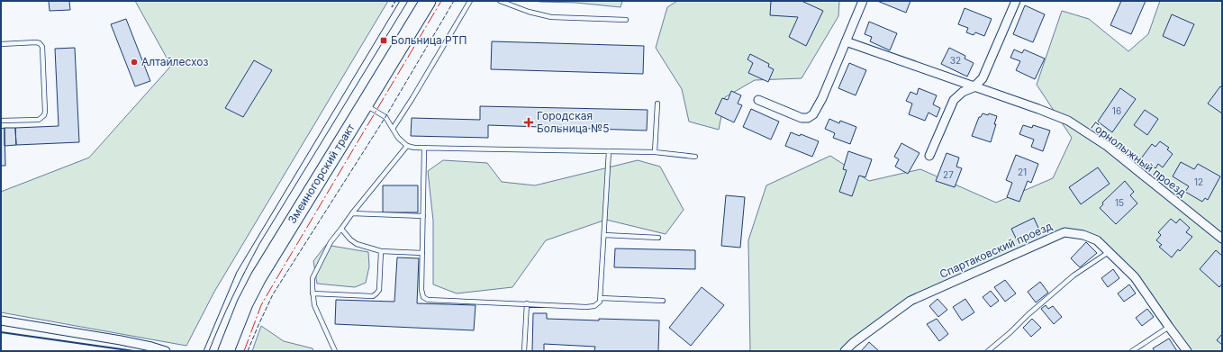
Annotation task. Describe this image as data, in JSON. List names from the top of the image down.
{
  "streets": {
    "highway": ["Змеиногорский тракт"],
    "street": ["Горнолыжный проезд", "Спартаковский проезд"]
  },
  "places": {
    "transit": ["Больница РТП"],
    "other": ["Алтайлесхоз"],
    "health": ["Городская Больница №5"]
  },
  "house_numbers": [
    "32",
    "16",
    "21",
    "27",
    "12",
    "15"
  ]
}
